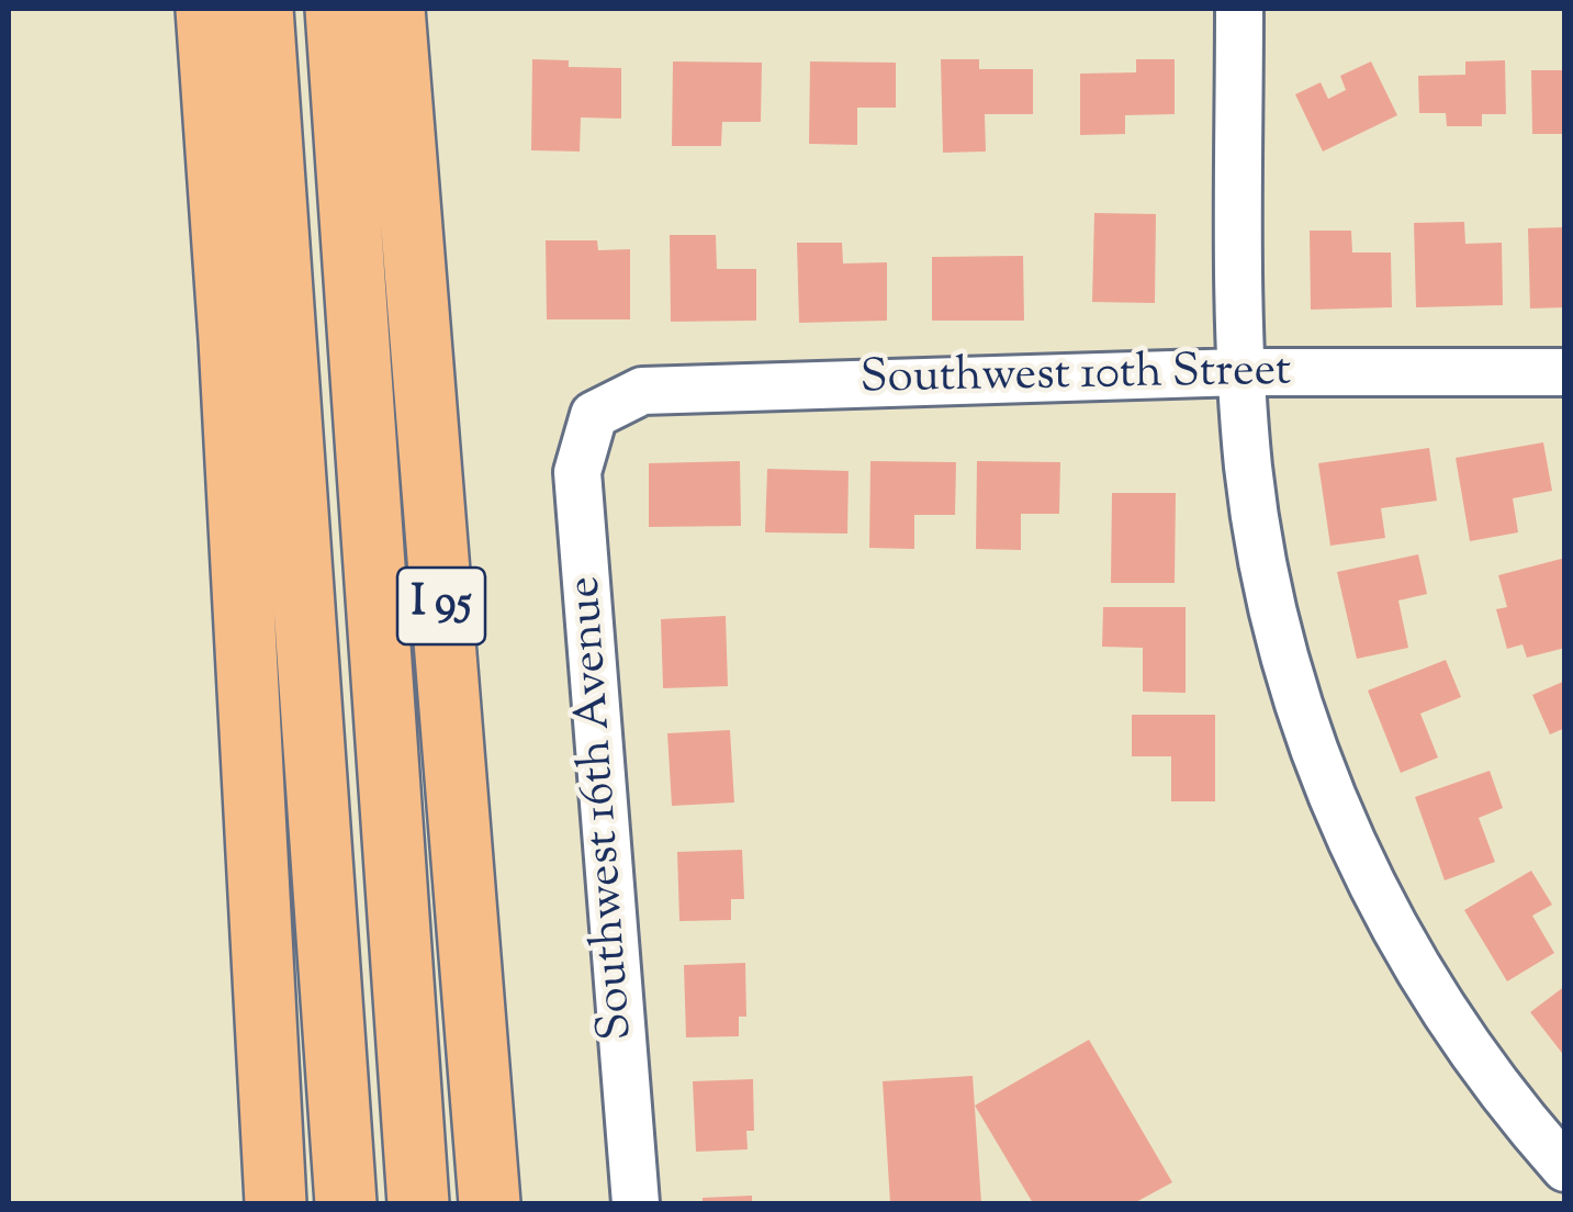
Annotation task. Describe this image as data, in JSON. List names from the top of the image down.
{
  "streets": {
    "highway": ["I 95"],
    "street": ["Southwest 10th Street", "Southwest 16th Avenue"]
  },
  "crossings": [
    ["Southwest 10th Street", "Southwest 16th Avenue"]
  ]
}
